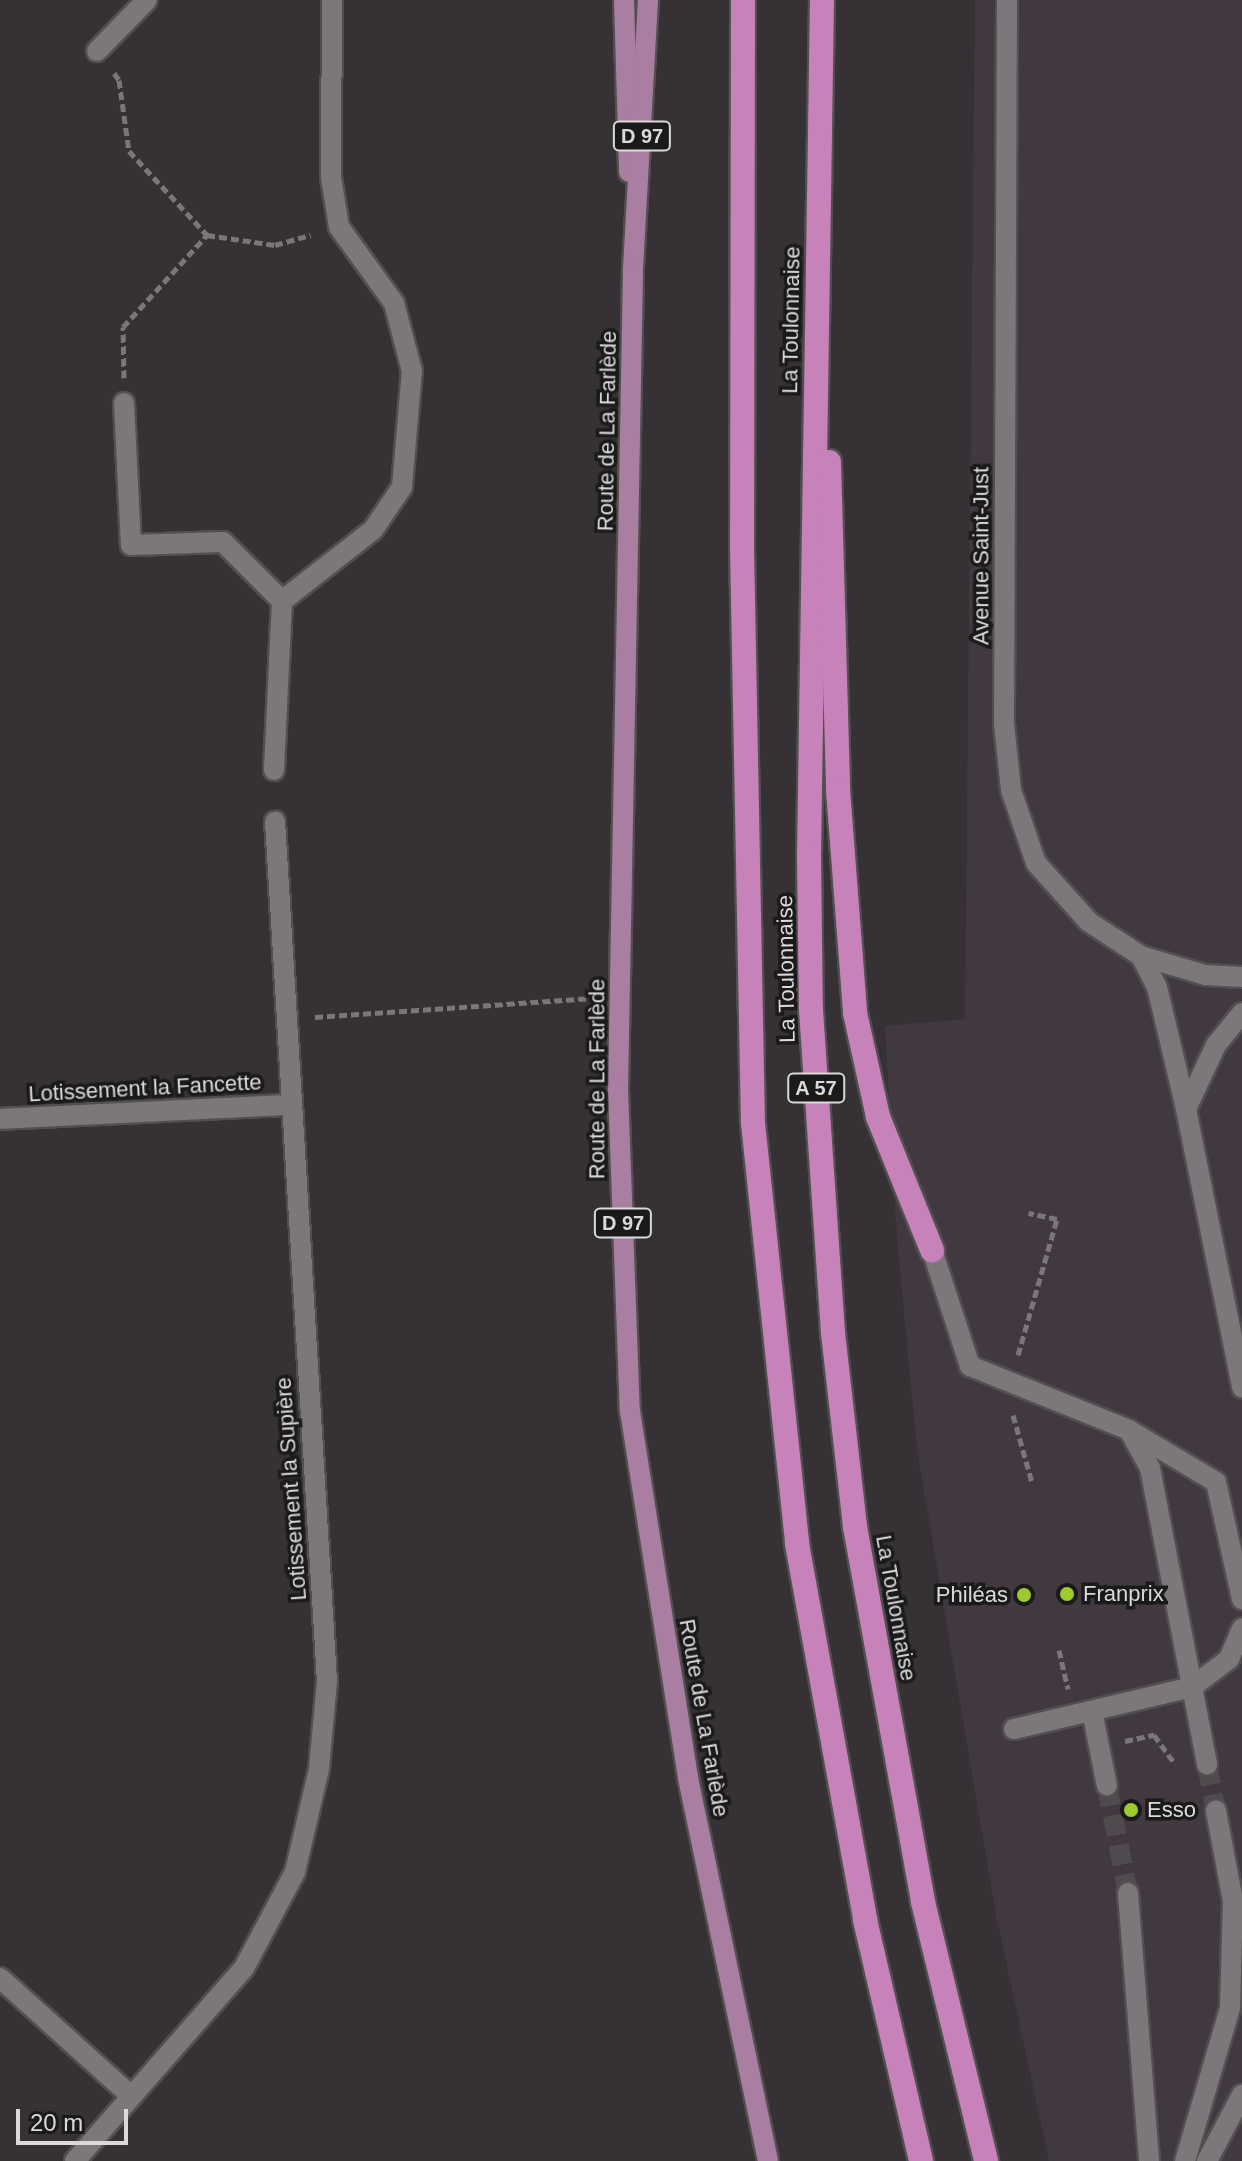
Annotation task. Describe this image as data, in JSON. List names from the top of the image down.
{
  "streets": {
    "highway": ["La Toulonnaise", "A 57"],
    "main road": ["D 97", "Route de La Farlède"],
    "street": ["Avenue Saint-Just", "Lotissement la Fancette", "Lotissement la Supière"]
  },
  "crossings": [
    ["Lotissement la Fancette", "Lotissement la Supière"]
  ],
  "places": ["Franprix", "Philéas", "Esso"],
  "scale_bar": "20 m"
}
